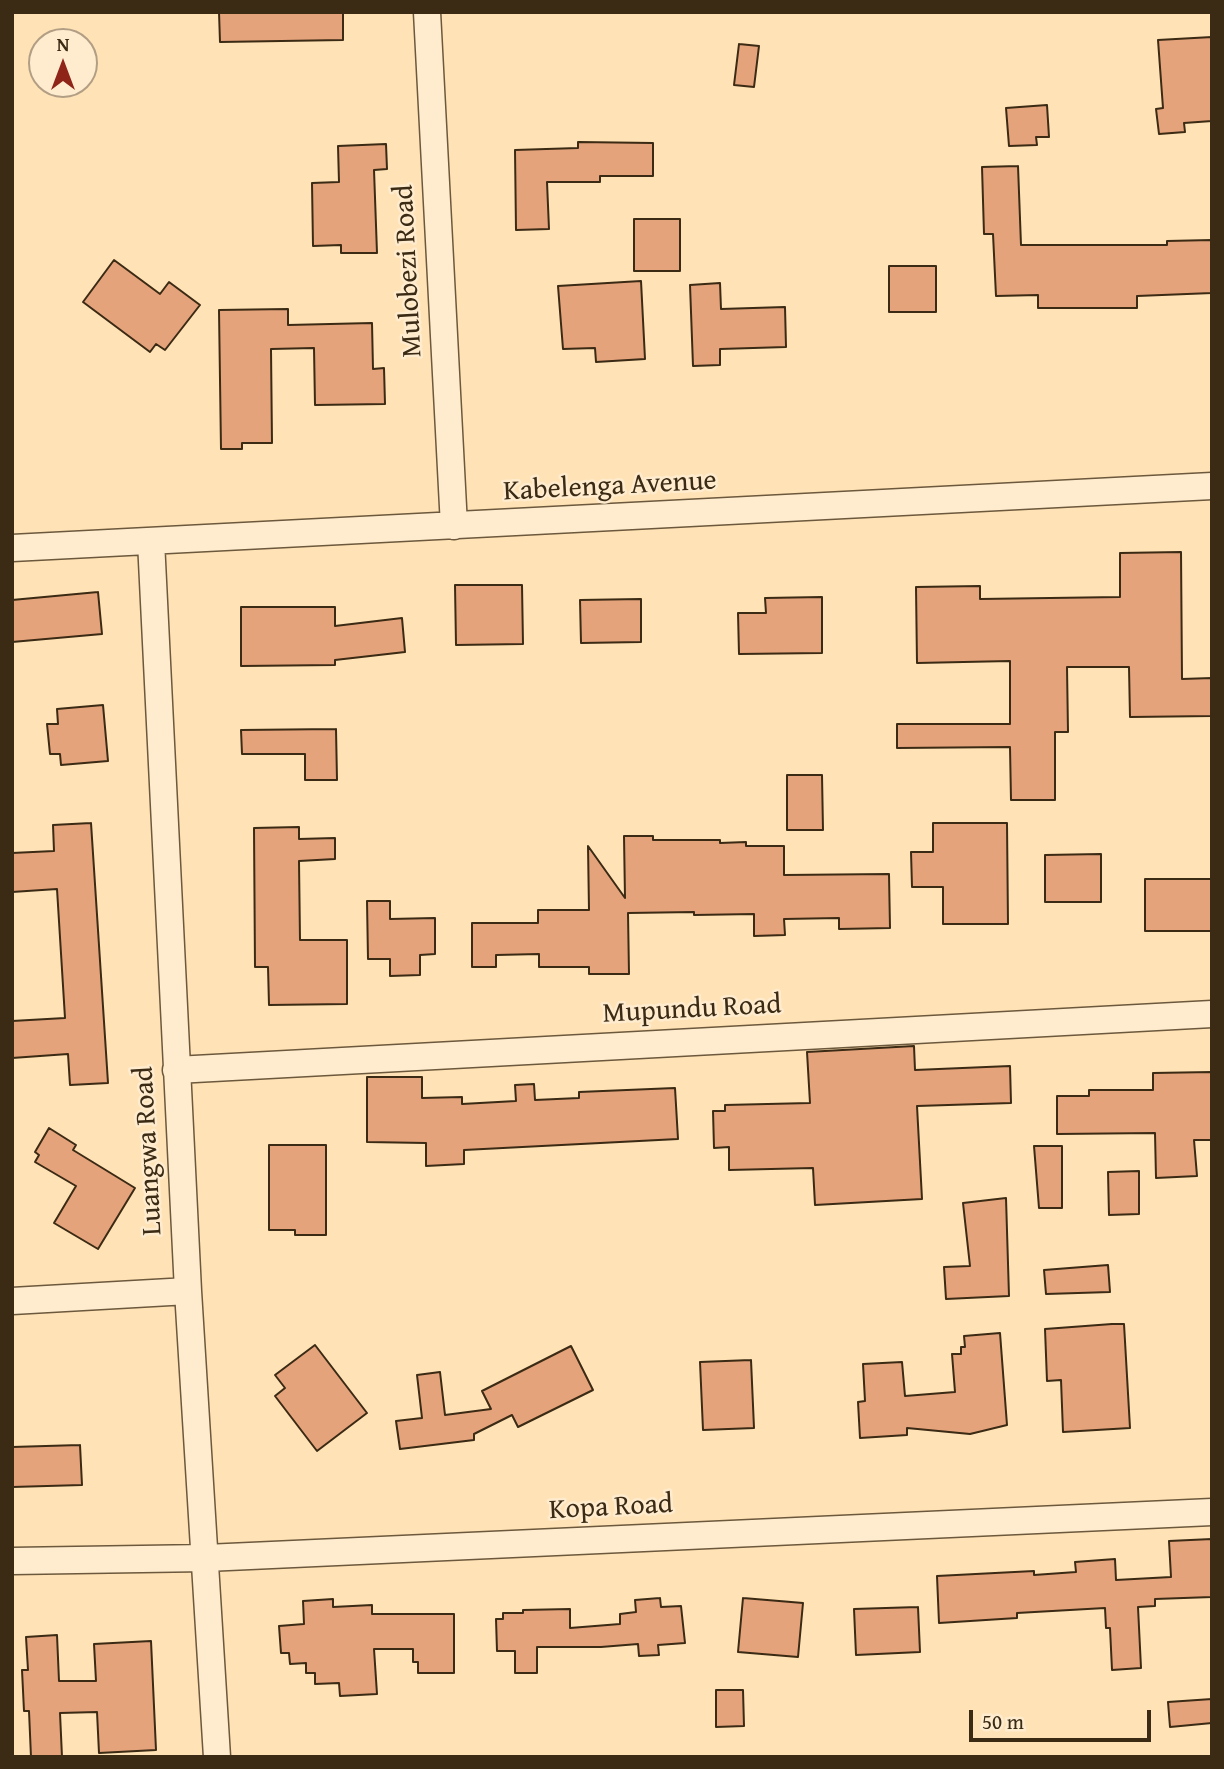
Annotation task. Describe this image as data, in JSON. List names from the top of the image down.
{
  "streets": {
    "street": [
      "Mulobezi Road",
      "Kabelenga Avenue",
      "Mupundu Road",
      "Luangwa Road",
      "Kopa Road"
    ]
  },
  "crossings": [
    ["Mulobezi Road", "Kabelenga Avenue"],
    ["Kabelenga Avenue", "Luangwa Road"],
    ["Mupundu Road", "Luangwa Road"],
    ["Luangwa Road", "Kopa Road"]
  ],
  "scale_bar": "50 m",
  "north": "top"
}
